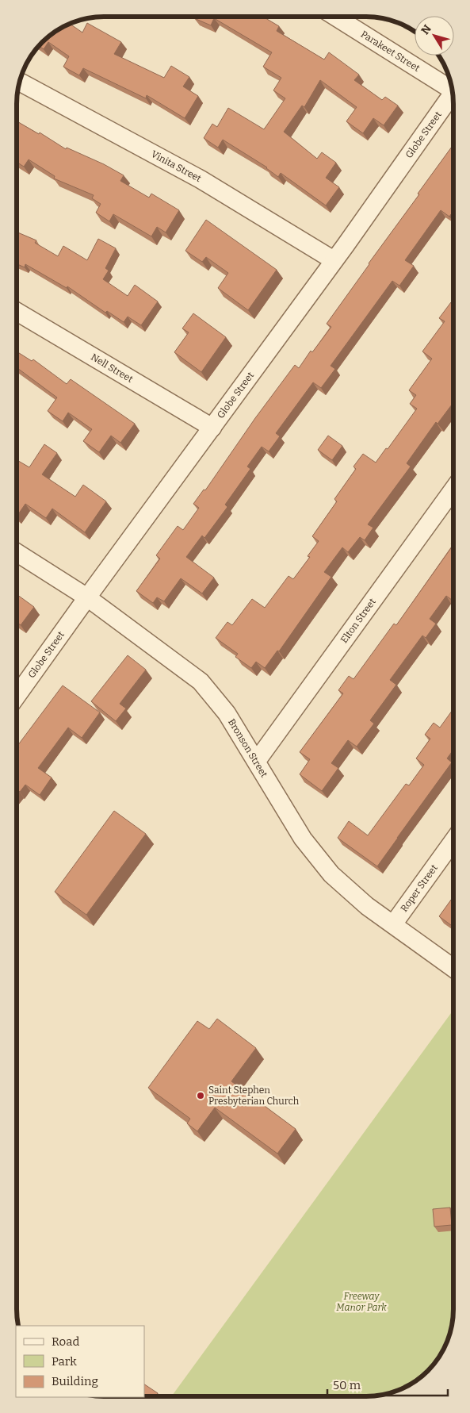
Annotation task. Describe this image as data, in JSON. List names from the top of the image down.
{
  "streets": {
    "street": [
      "Parakeet Street",
      "Globe Street",
      "Vinita Street",
      "Nell Street",
      "Elton Street",
      "Bronson Street",
      "Roper Street"
    ]
  },
  "crossings": [
    ["Globe Street", "Vinita Street"],
    ["Globe Street", "Nell Street"],
    ["Globe Street", "Bronson Street"],
    ["Elton Street", "Bronson Street"],
    ["Bronson Street", "Roper Street"]
  ],
  "parks": ["Freeway Manor Park"],
  "places": ["Saint Stephen Presbyterian Church"],
  "legend": ["Road", "Park", "Building"],
  "scale_bar": "50 m",
  "north": "top left"
}
